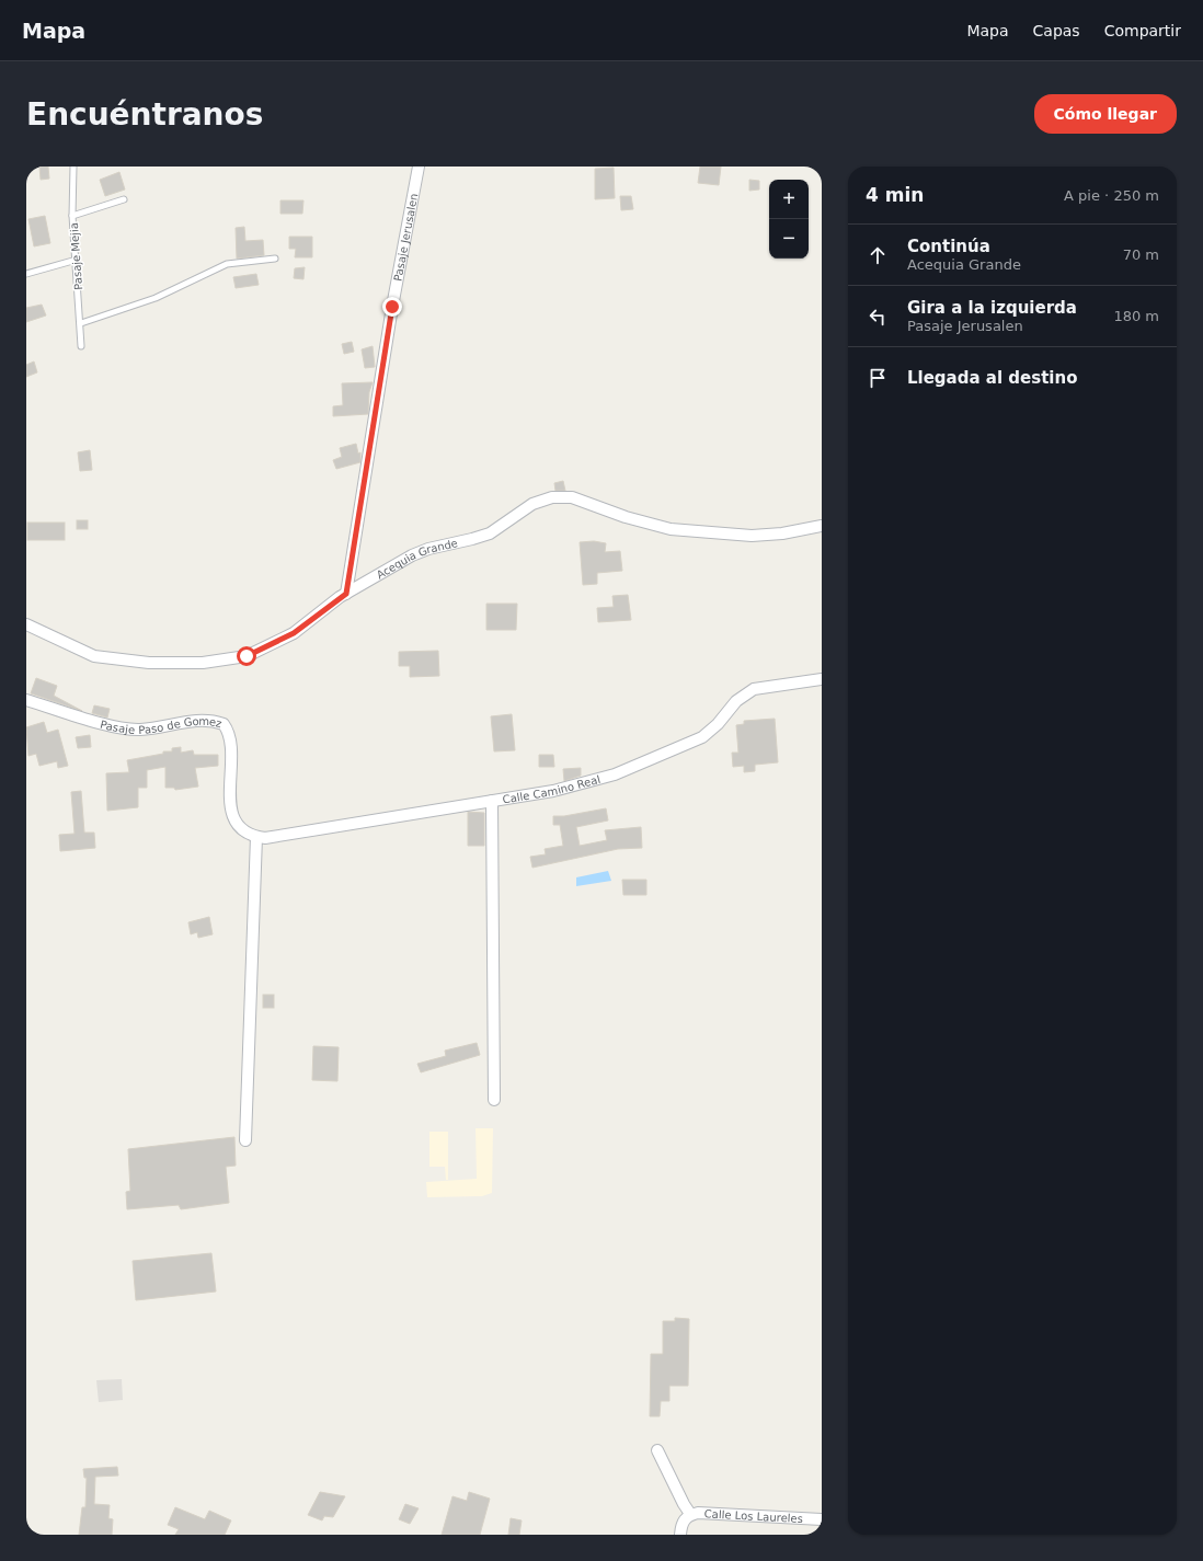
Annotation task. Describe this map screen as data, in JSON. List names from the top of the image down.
{
  "streets": {
    "street": [
      "Pasaje Jerusalen",
      "Acequia Grande",
      "Pasaje Paso de Gomez",
      "Calle Camino Real",
      "Calle Los Laureles"
    ],
    "lane": ["Pasaje Mejia"]
  },
  "crossings": [
    ["Pasaje Jerusalen", "Acequia Grande"],
    ["Pasaje Paso de Gomez", "Calle Camino Real"]
  ],
  "page": {
    "header": "Mapa",
    "nav": ["Mapa", "Capas", "Compartir"],
    "buttons": "Cómo llegar",
    "title": "Encuéntranos",
    "heading": ["4 min", "A pie · 250 m"],
    "map_buttons": ["+", "−"],
    "list": [
      ["Continúa", "Acequia Grande", "70 m"],
      ["Gira a la izquierda", "Pasaje Jerusalen", "180 m"],
      "Llegada al destino"
    ]
  }
}
